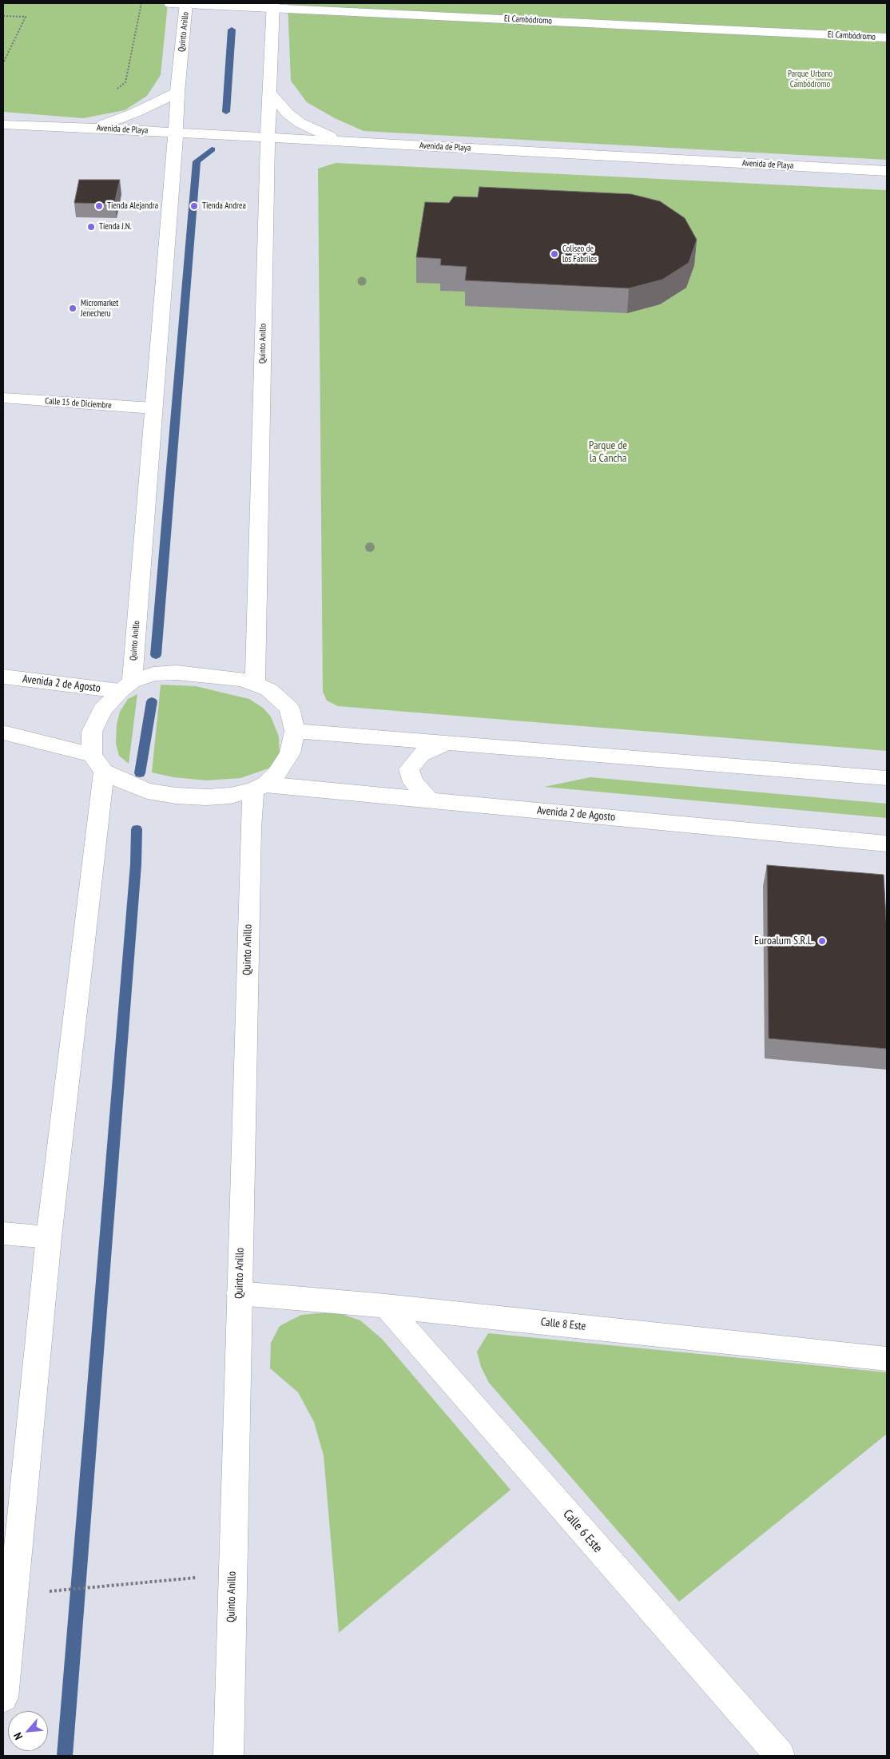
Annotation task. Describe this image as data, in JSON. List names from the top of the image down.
{
  "streets": {
    "main road": [
      "El Cambódromo",
      "Quinto Anillo",
      "Avenida de Playa",
      "Calle 15 de Diciembre",
      "Avenida 2 de Agosto",
      "Calle 8 Este",
      "Calle 6 Este"
    ]
  },
  "crossings": [
    ["El Cambódromo", "Quinto Anillo"],
    ["Quinto Anillo", "Avenida de Playa"],
    ["Quinto Anillo", "Calle 15 de Diciembre"],
    ["Quinto Anillo", "Avenida 2 de Agosto"],
    ["Quinto Anillo", "Calle 8 Este"],
    ["Calle 8 Este", "Calle 6 Este"]
  ],
  "parks": ["Parque Urbano Cambódromo", "Parque de la Cancha"],
  "places": [
    "Tienda Alejandra",
    "Tienda Andrea",
    "Tienda J.N.",
    "Coliseo de los Fabriles",
    "Micromarket Jenecheru",
    "Euroalum S.R.L."
  ],
  "north": "bottom left"
}
